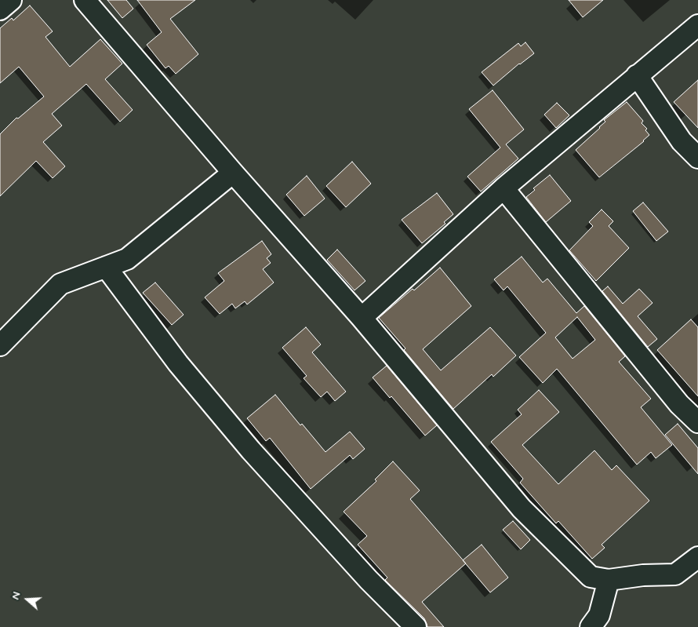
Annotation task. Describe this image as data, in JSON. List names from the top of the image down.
{
  "north": "left"
}
